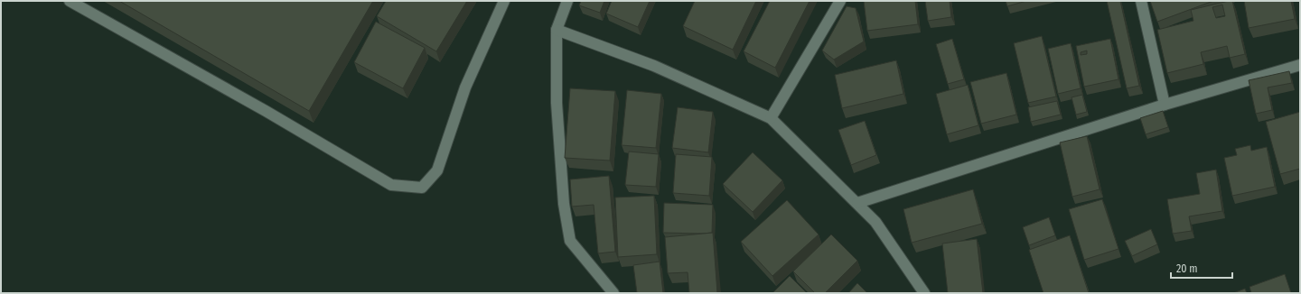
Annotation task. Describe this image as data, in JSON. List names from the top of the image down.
{
  "scale_bar": "20 m"
}
